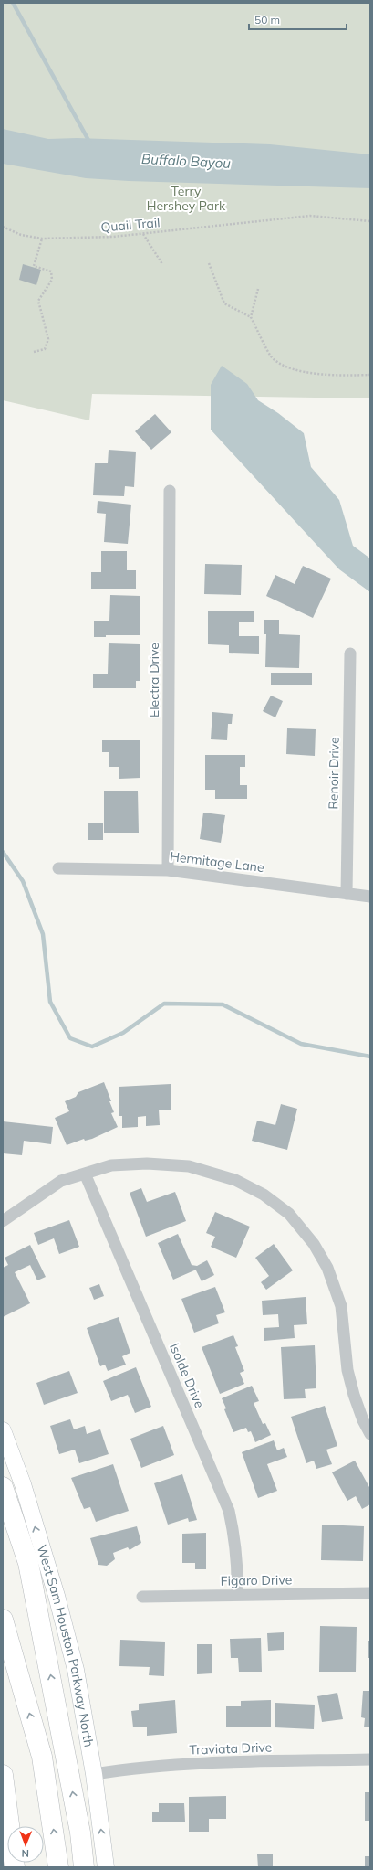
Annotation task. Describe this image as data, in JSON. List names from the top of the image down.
{
  "streets": {
    "main road": ["West Sam Houston Parkway North"],
    "street": [
      "Electra Drive",
      "Renoir Drive",
      "Hermitage Lane",
      "Isolde Drive",
      "Figaro Drive",
      "Traviata Drive"
    ],
    "path": ["Quail Trail"]
  },
  "crossings": [
    ["Electra Drive", "Hermitage Lane"],
    ["Renoir Drive", "Hermitage Lane"],
    ["Isolde Drive", "Figaro Drive"],
    ["West Sam Houston Parkway North", "Traviata Drive"]
  ],
  "one_way": ["West Sam Houston Parkway North"],
  "water": ["Buffalo Bayou"],
  "parks": ["Terry Hershey Park"],
  "scale_bar": "50 m",
  "north": "bottom"
}
